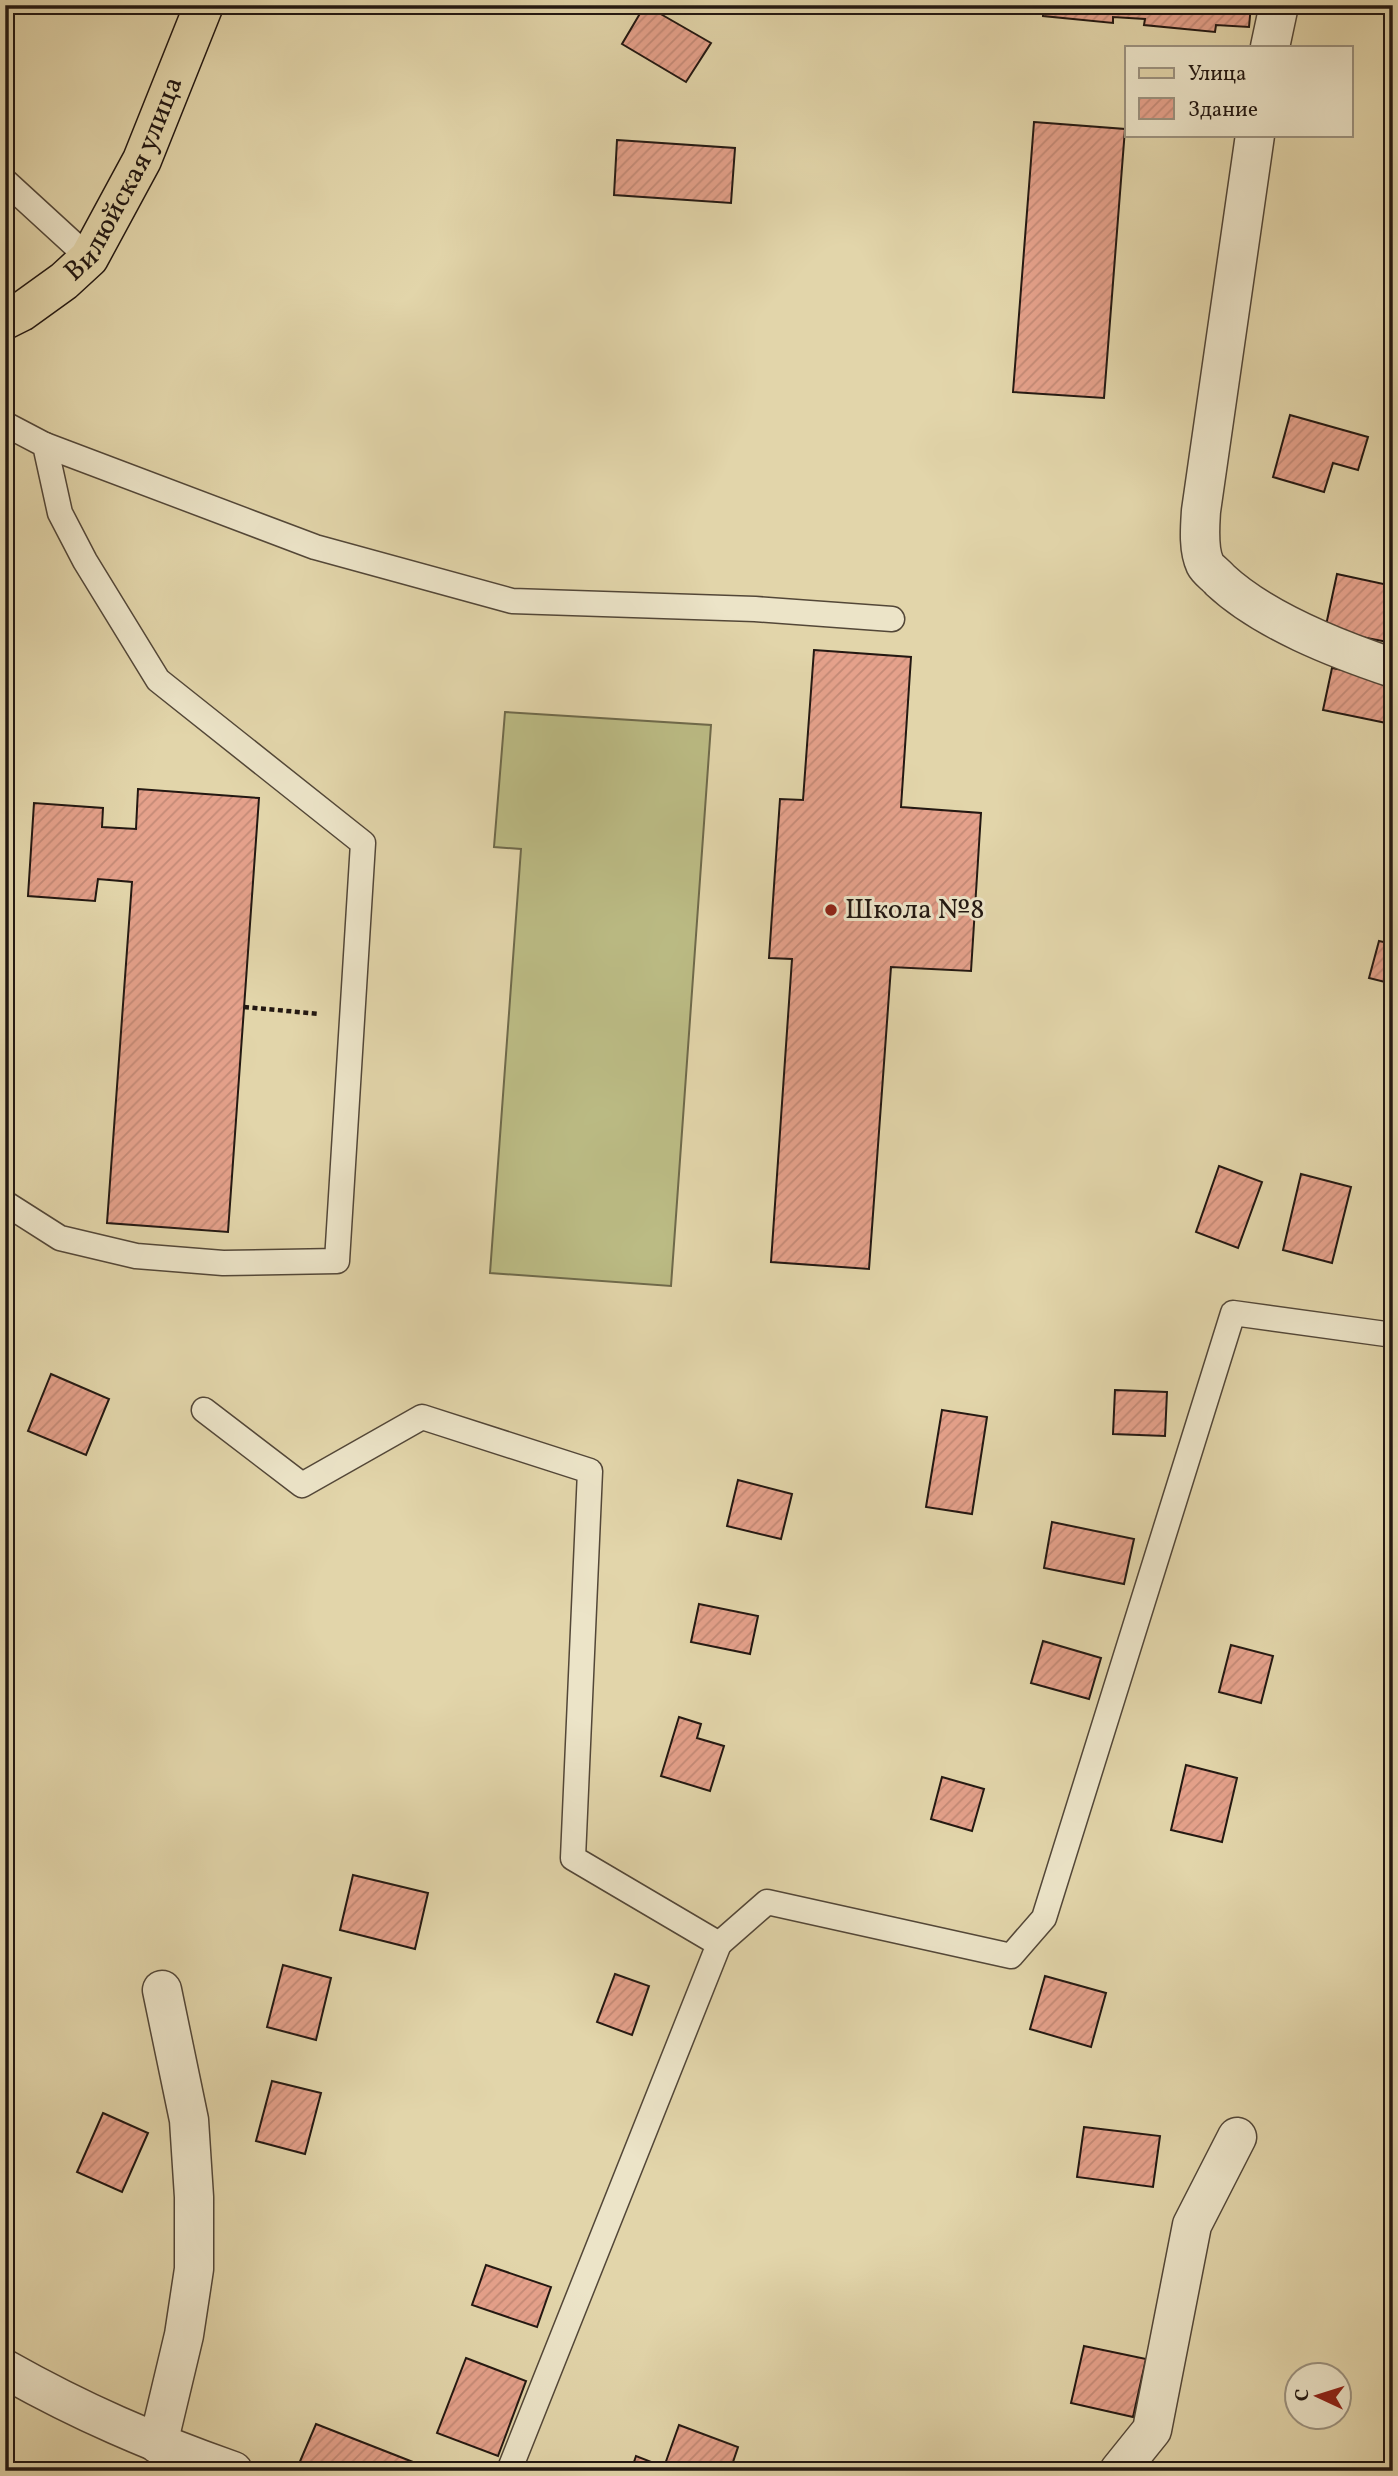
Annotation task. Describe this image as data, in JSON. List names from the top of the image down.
{
  "streets": {
    "main road": ["Вилюйская улица"]
  },
  "places": ["Школа №8"],
  "legend": ["Улица", "Здание"],
  "north": "left"
}
